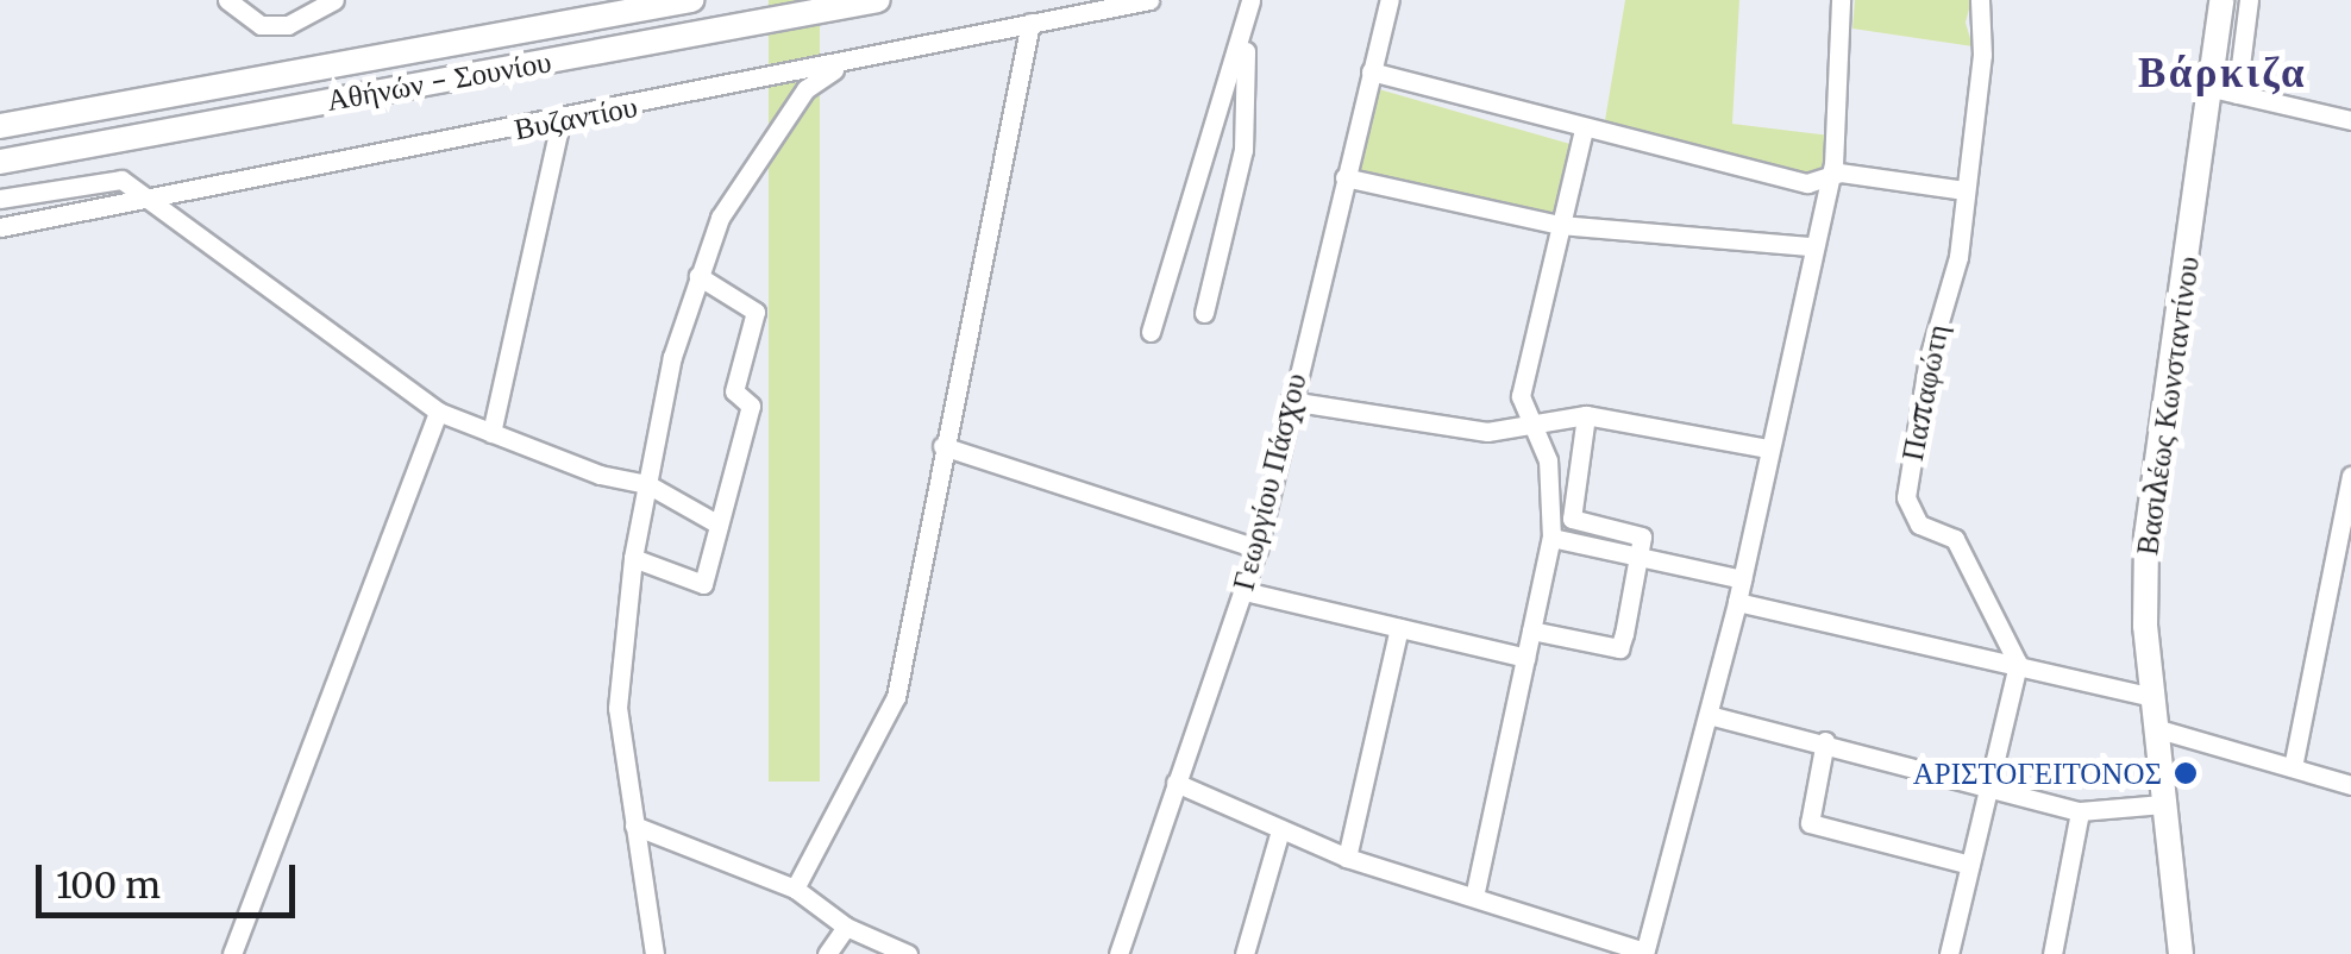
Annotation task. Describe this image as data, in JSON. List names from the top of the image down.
{
  "streets": {
    "main road": ["Αθήνών - Σουνίου", "Βασιλέως Κωνσταντίνου"],
    "street": ["Βυζαντίου", "Παπαφώτη", "Γεωργίου Πάσχου"]
  },
  "districts": ["Βάρκιζα"],
  "places": ["ΑΡΙΣΤΟΓΕΙΤΟΝΟΣ"],
  "scale_bar": "100 m"
}
